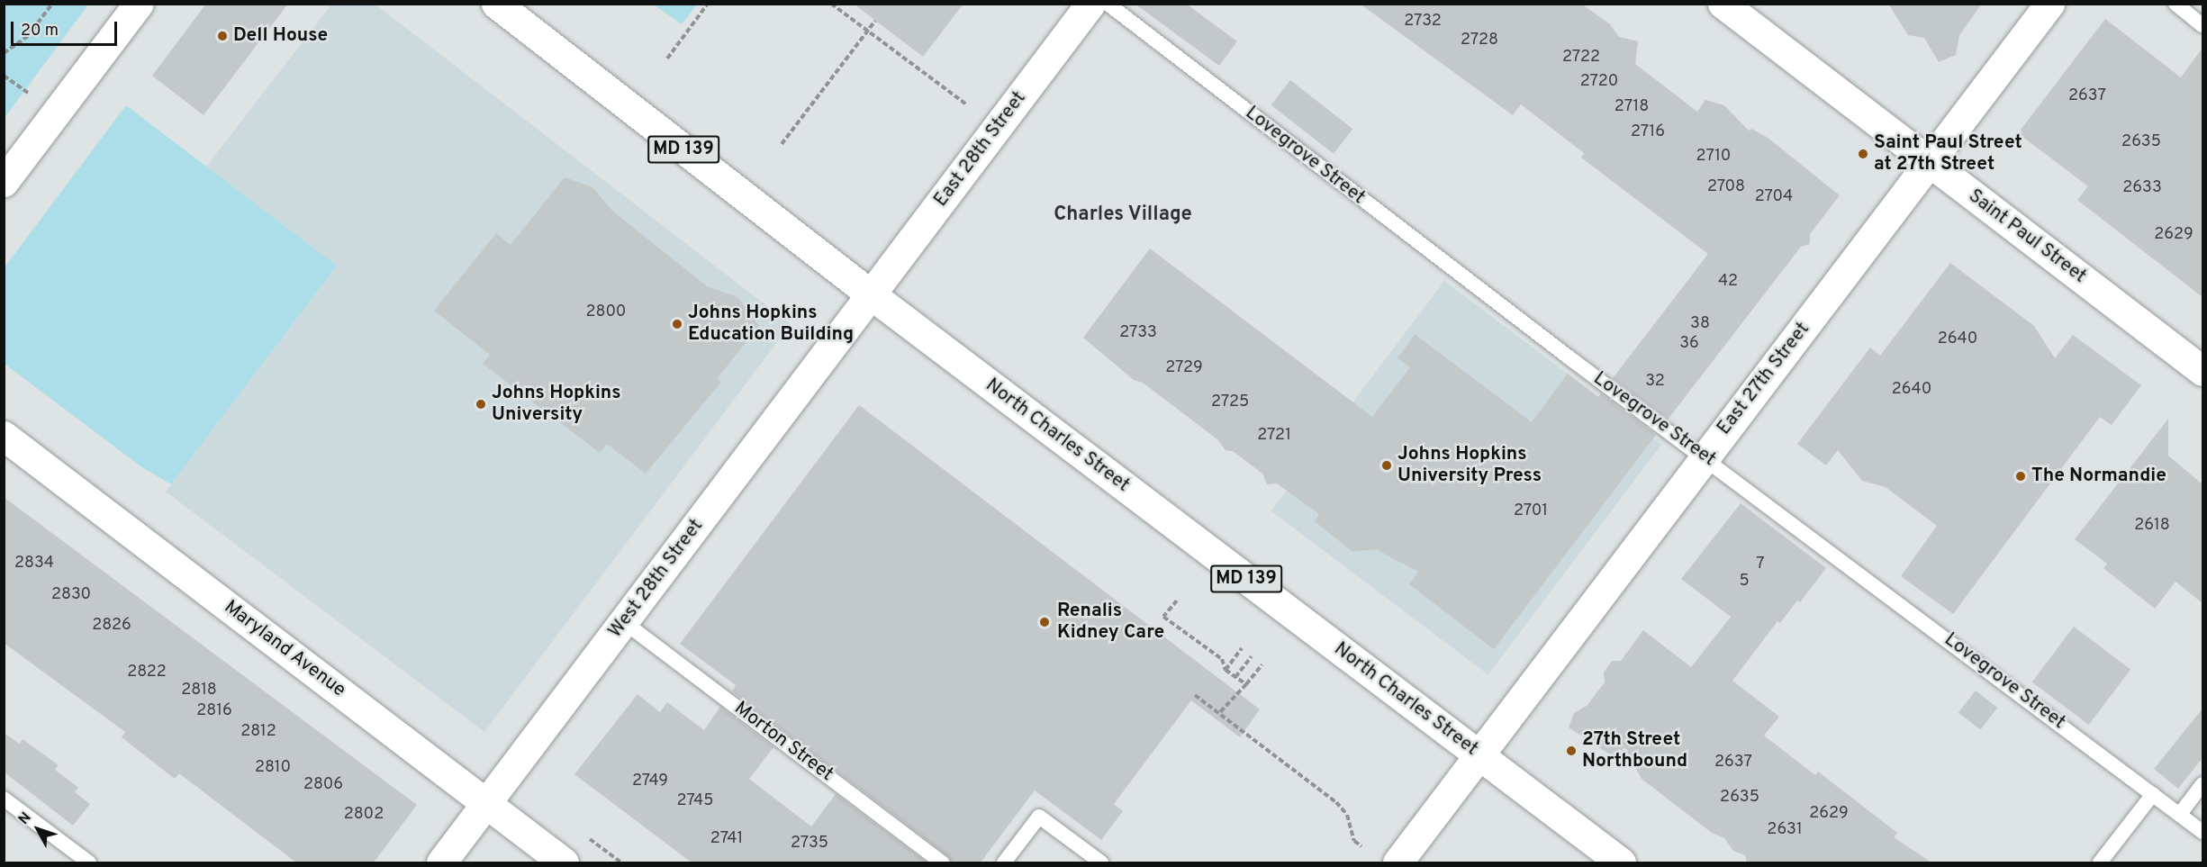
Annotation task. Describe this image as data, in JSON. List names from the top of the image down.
{
  "streets": {
    "main road": [
      "MD 139",
      "East 28th Street",
      "Saint Paul Street",
      "East 27th Street",
      "North Charles Street",
      "West 28th Street",
      "Maryland Avenue"
    ],
    "lane": ["Lovegrove Street", "Morton Street"]
  },
  "crossings": [
    ["East 28th Street", "North Charles Street"],
    ["East 28th Street", "West 28th Street"],
    ["Lovegrove Street", "East 27th Street"],
    ["Saint Paul Street", "East 27th Street"],
    ["East 27th Street", "North Charles Street"],
    ["North Charles Street", "West 28th Street"],
    ["West 28th Street", "Maryland Avenue"],
    ["West 28th Street", "Morton Street"]
  ],
  "districts": ["Charles Village"],
  "places": [
    "Dell House",
    "Saint Paul Street at 27th Street",
    "Johns Hopkins Education Building",
    "Johns Hopkins University",
    "Johns Hopkins University Press",
    "The Normandie",
    "Renalis Kidney Care",
    "27th Street Northbound"
  ],
  "house_numbers": [
    "2732",
    "2728",
    "2722",
    "2720",
    "2637",
    "2718",
    "2716",
    "2635",
    "2710",
    "2708",
    "2633",
    "2704",
    "2629",
    "42",
    "2800",
    "38",
    "2733",
    "2640",
    "36",
    "2729",
    "32",
    "2640",
    "2725",
    "2721",
    "2701",
    "2618",
    "2834",
    "7",
    "5",
    "2830",
    "2826",
    "2822",
    "2818",
    "2816",
    "2812",
    "2637",
    "2810",
    "2749",
    "2806",
    "2635",
    "2745",
    "2629",
    "2802",
    "2631",
    "2741",
    "2735"
  ],
  "scale_bar": "20 m",
  "north": "top left"
}
